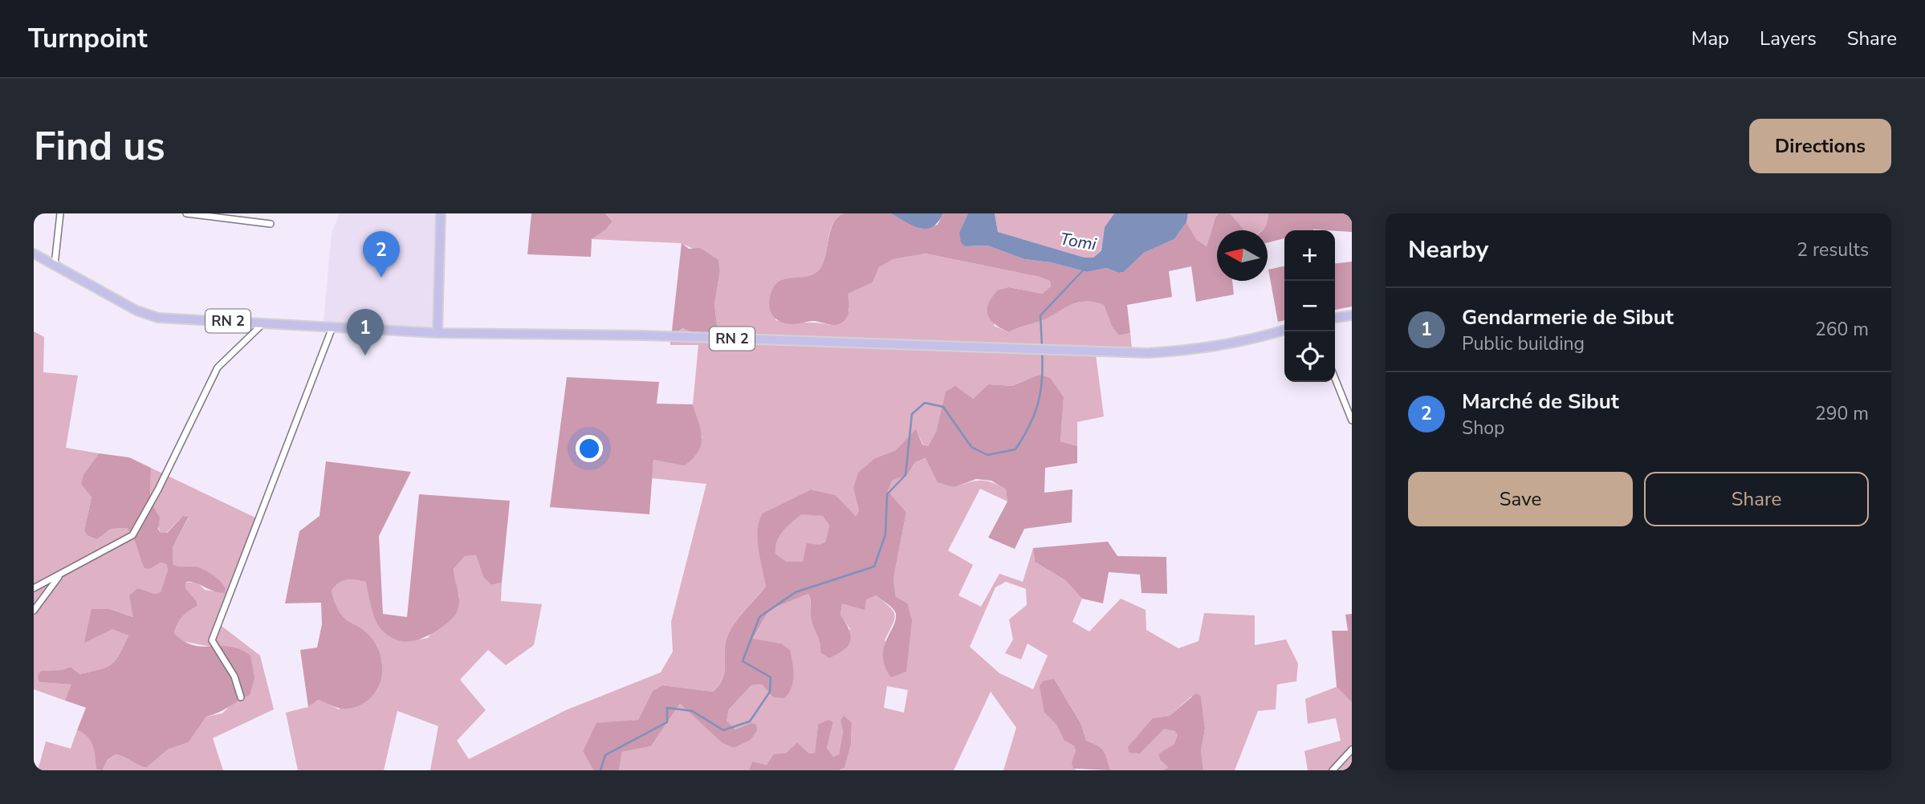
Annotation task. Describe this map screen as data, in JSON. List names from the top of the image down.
{
  "streets": {
    "main road": ["RN 2"]
  },
  "water": ["Tomi"],
  "north": "left",
  "page": {
    "header": "Turnpoint",
    "nav": ["Map", "Layers", "Share"],
    "buttons": [
      "Directions",
      ["Save", "Share"]
    ],
    "title": "Find us",
    "heading": ["Nearby", "2 results"],
    "map_buttons": ["+", "−"],
    "pins": ["2", "1"],
    "list": [
      {
        "mark": "1",
        "name": "Gendarmerie de Sibut",
        "note": "Public building",
        "value": "260 m"
      },
      {
        "mark": "2",
        "name": "Marché de Sibut",
        "note": "Shop",
        "value": "290 m"
      }
    ]
  }
}
